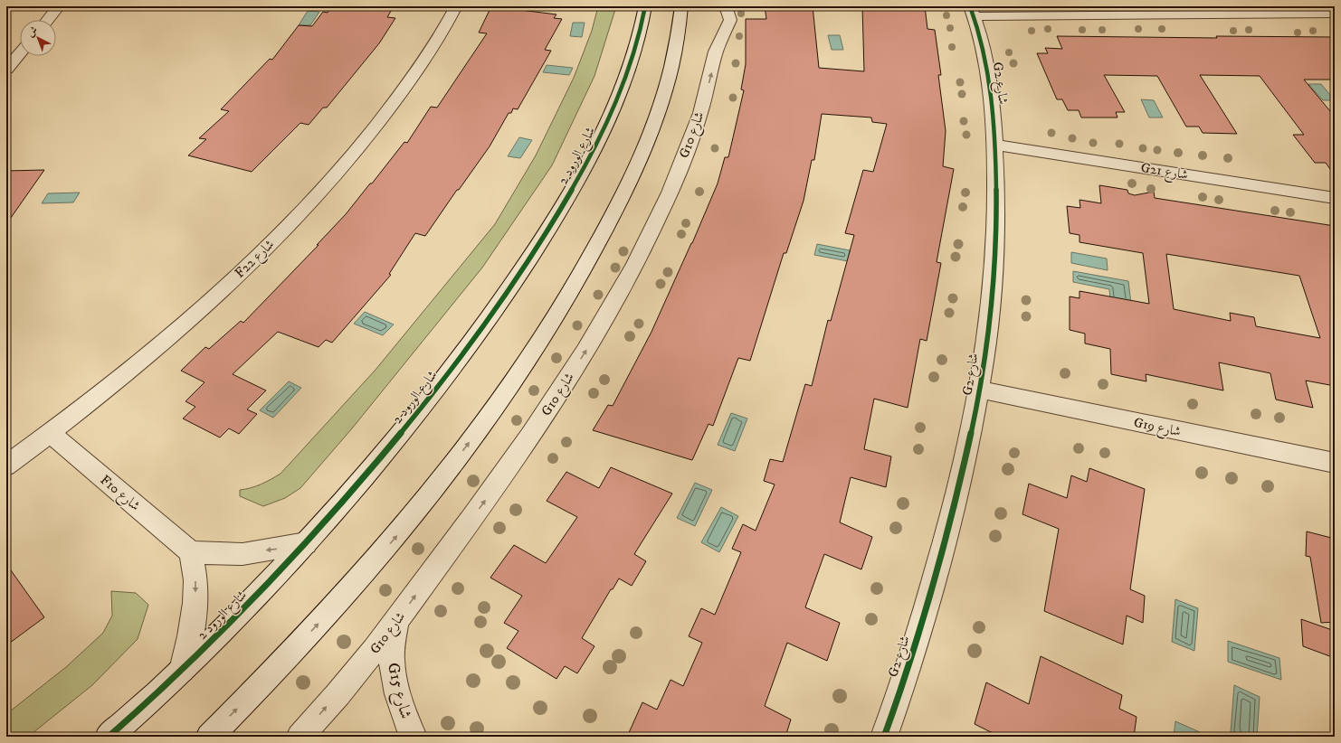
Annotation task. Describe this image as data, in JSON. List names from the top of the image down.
{
  "streets": {
    "street": [
      "G2 شارع",
      "G10 شارع",
      "شارع الورود 2",
      "G21 شارع",
      "F22 شارع",
      "G19 شارع",
      "F10 شارع",
      "G15 شارع"
    ]
  },
  "crossings": [
    ["G2 شارع", "G21 شارع"],
    ["G2 شارع", "G19 شارع"],
    ["G10 شارع", "G15 شارع"],
    ["F22 شارع", "F10 شارع"]
  ],
  "north": "top left"
}
